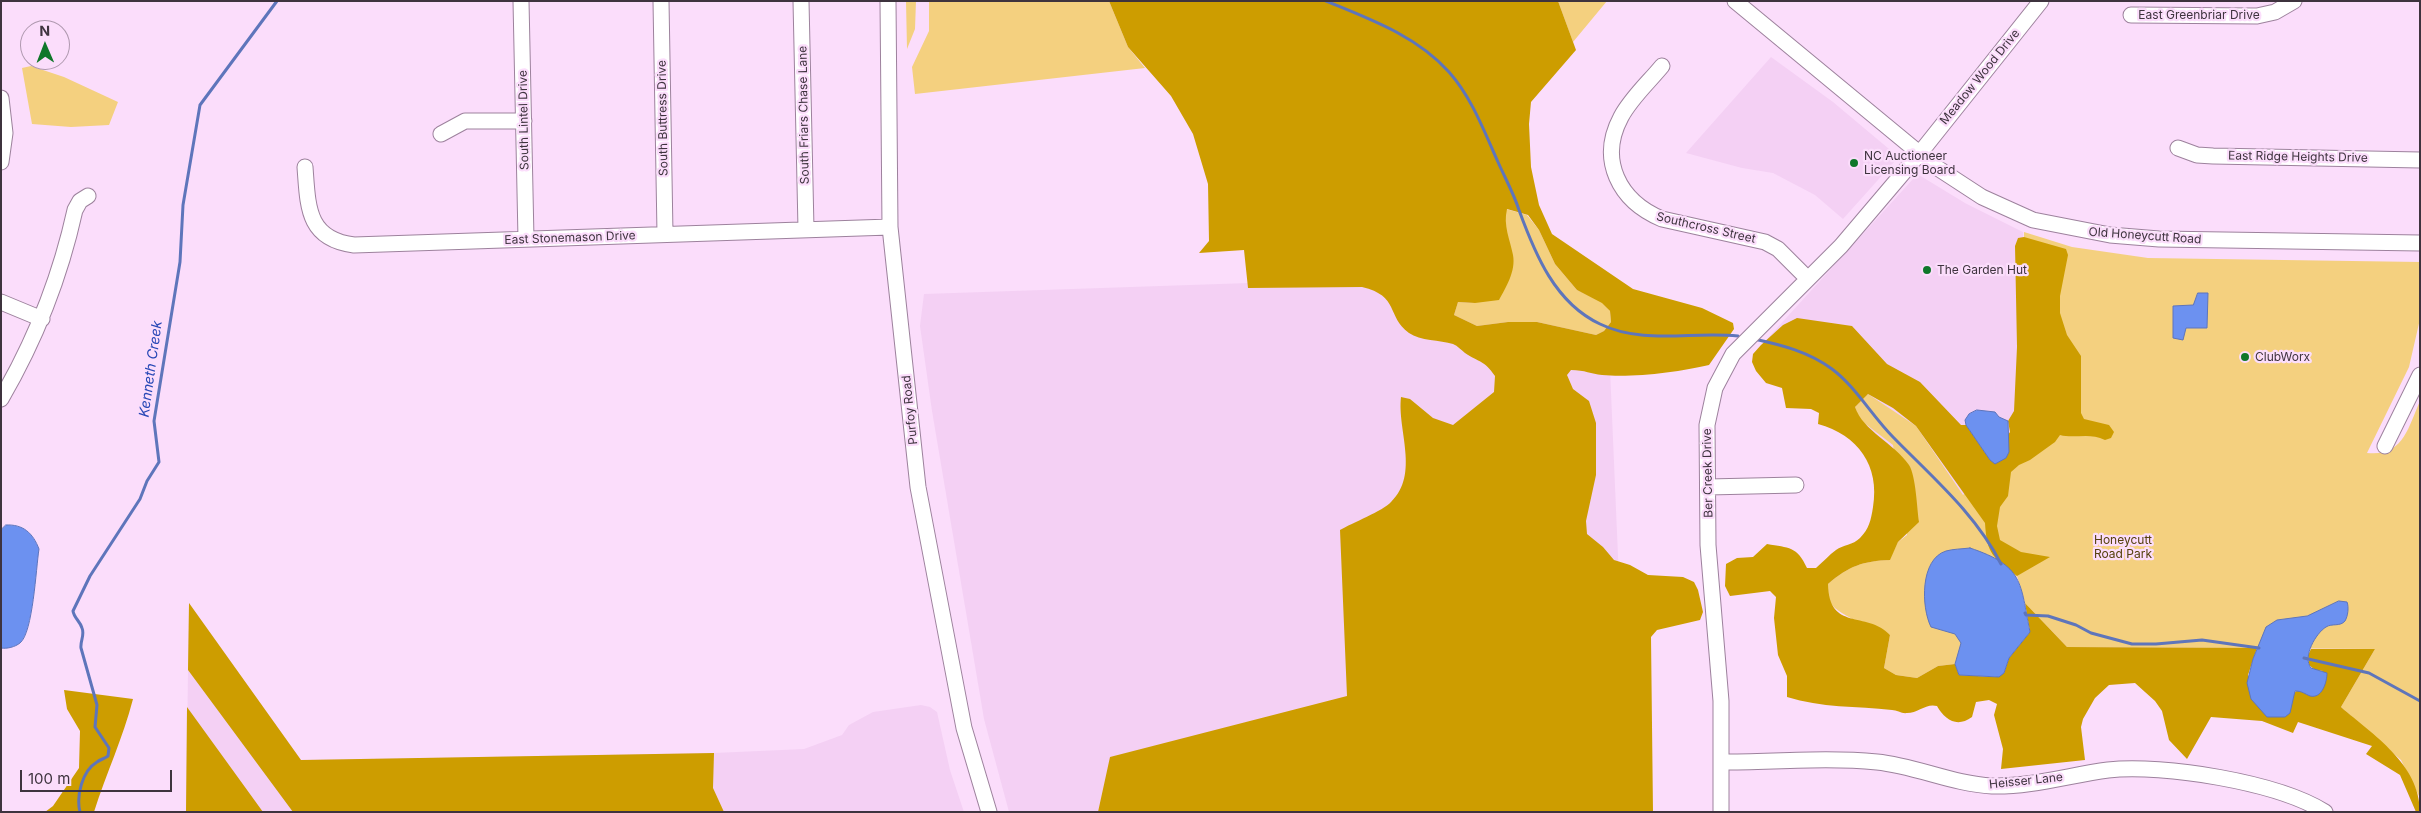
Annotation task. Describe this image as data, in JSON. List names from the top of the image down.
{
  "streets": {
    "street": [
      "East Greenbriar Drive",
      "Meadow Wood Drive",
      "South Friars Chase Lane",
      "South Buttress Drive",
      "South Lintel Drive",
      "East Ridge Heights Drive",
      "Southcross Street",
      "Old Honeycutt Road",
      "East Stonemason Drive",
      "Purfoy Road",
      "Ber Creek Drive",
      "Heisser Lane"
    ]
  },
  "crossings": [
    ["Meadow Wood Drive", "Old Honeycutt Road"],
    ["Meadow Wood Drive", "Ber Creek Drive"],
    ["South Friars Chase Lane", "East Stonemason Drive"],
    ["South Buttress Drive", "East Stonemason Drive"],
    ["South Lintel Drive", "East Stonemason Drive"],
    ["Southcross Street", "Ber Creek Drive"],
    ["Old Honeycutt Road", "Ber Creek Drive"],
    ["East Stonemason Drive", "Purfoy Road"],
    ["Ber Creek Drive", "Heisser Lane"]
  ],
  "water": ["Kenneth Creek"],
  "parks": ["Honeycutt Road Park"],
  "places": ["NC Auctioneer Licensing Board", "The Garden Hut", "ClubWorx"],
  "scale_bar": "100 m",
  "north": "top"
}
